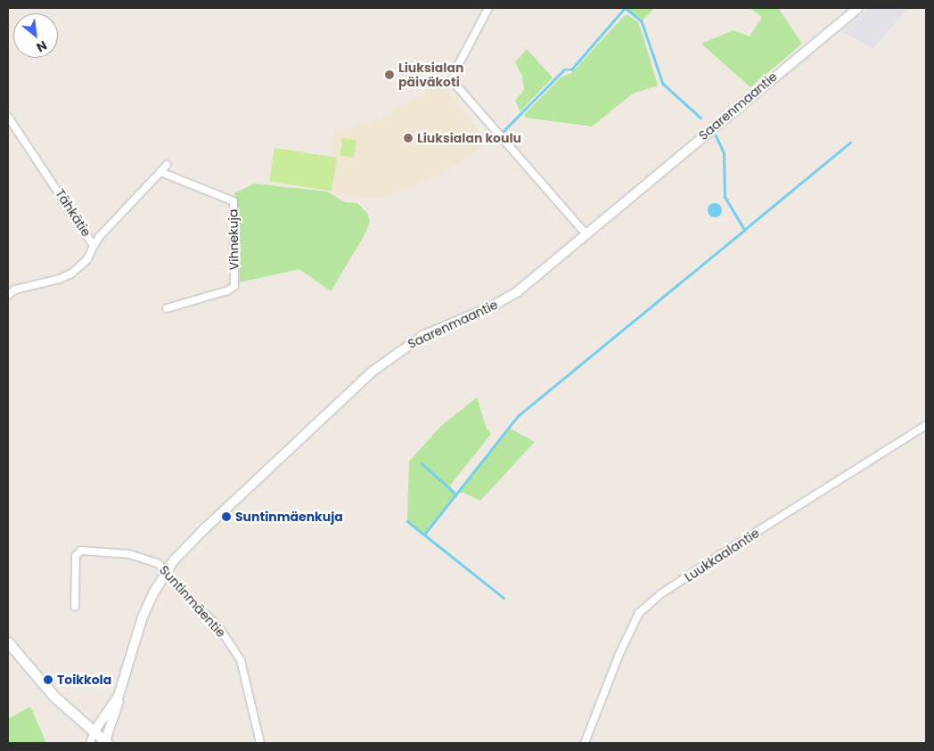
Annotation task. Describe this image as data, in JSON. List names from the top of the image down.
{
  "streets": {
    "street": [
      "Saarenmaantie",
      "Tähkätie",
      "Vihnekuja",
      "Luukkaalantie",
      "Suntinmäentie"
    ]
  },
  "crossings": [
    ["Saarenmaantie", "Suntinmäentie"]
  ],
  "places": [
    "Liuksialan päiväkoti",
    "Liuksialan koulu",
    "Suntinmäenkuja",
    "Toikkola"
  ],
  "north": "bottom right"
}
